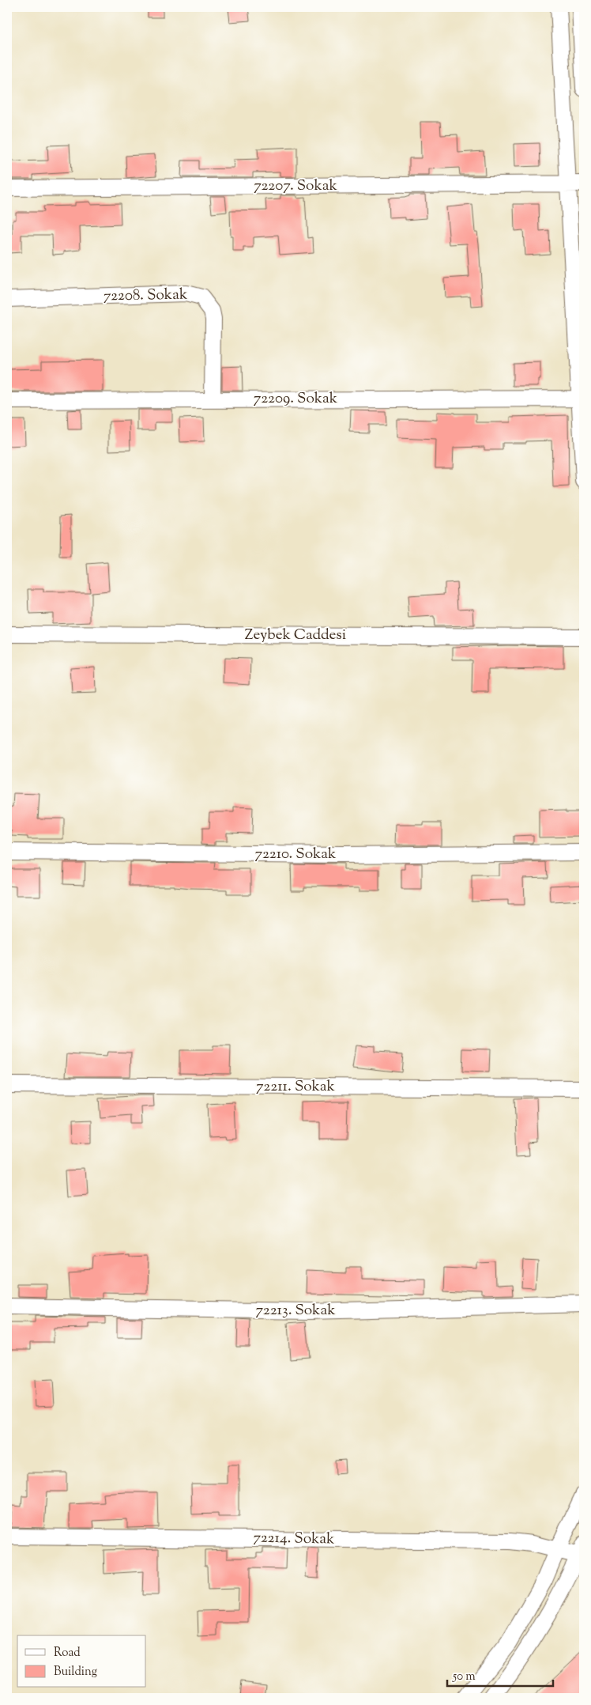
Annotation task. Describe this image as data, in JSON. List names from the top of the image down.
{
  "streets": {
    "street": [
      "72207. Sokak",
      "72208. Sokak",
      "72209. Sokak",
      "Zeybek Caddesi",
      "72210. Sokak",
      "72211. Sokak",
      "72213. Sokak",
      "72214. Sokak"
    ]
  },
  "crossings": [
    ["72208. Sokak", "72209. Sokak"]
  ],
  "legend": ["Road", "Building"],
  "scale_bar": "50 m"
}
